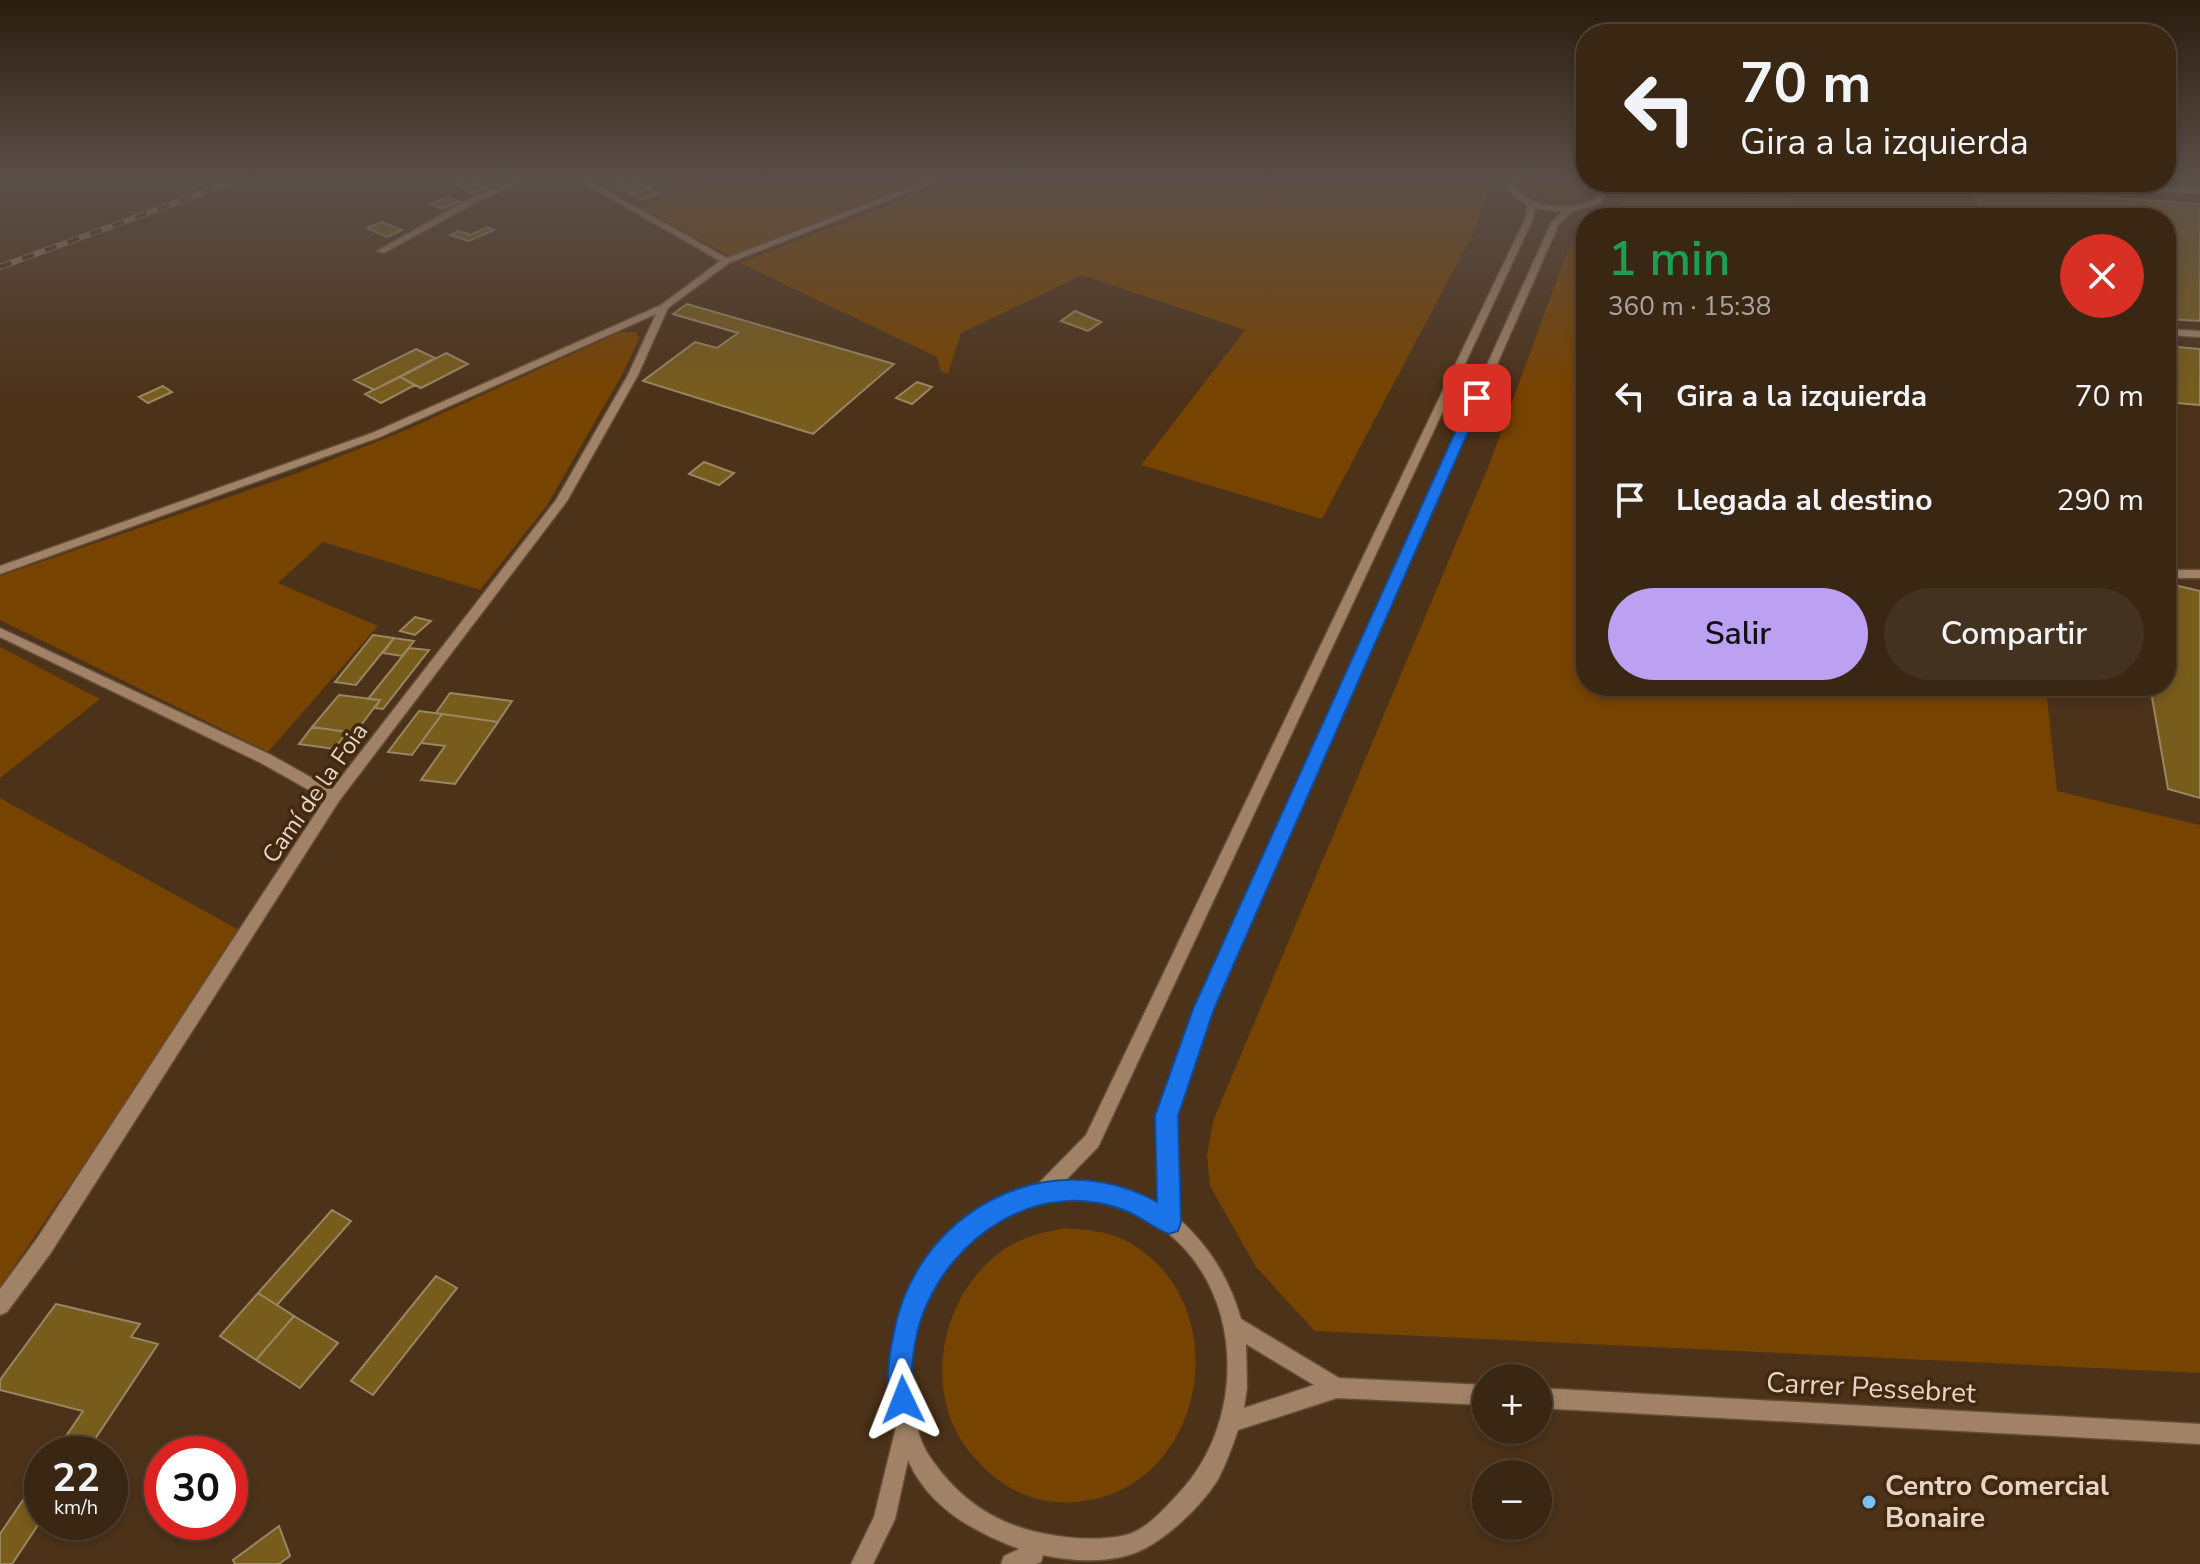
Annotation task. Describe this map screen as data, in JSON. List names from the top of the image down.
{
  "streets": {
    "street": ["Camí de la Foia", "Carrer Pessebret"]
  },
  "places": ["Centro Comercial Bonaire"],
  "page": {
    "turn": ["70 m", "Gira a la izquierda"],
    "heading": ["1 min", "360 m · 15:38"],
    "list": [
      {
        "name": "Gira a la izquierda",
        "value": "70 m"
      },
      {
        "name": "Llegada al destino",
        "value": "290 m"
      }
    ],
    "buttons": ["Salir", "Compartir"],
    "map_buttons": ["+", "−"],
    "speed": "22 km/h",
    "limit": "30"
  }
}
